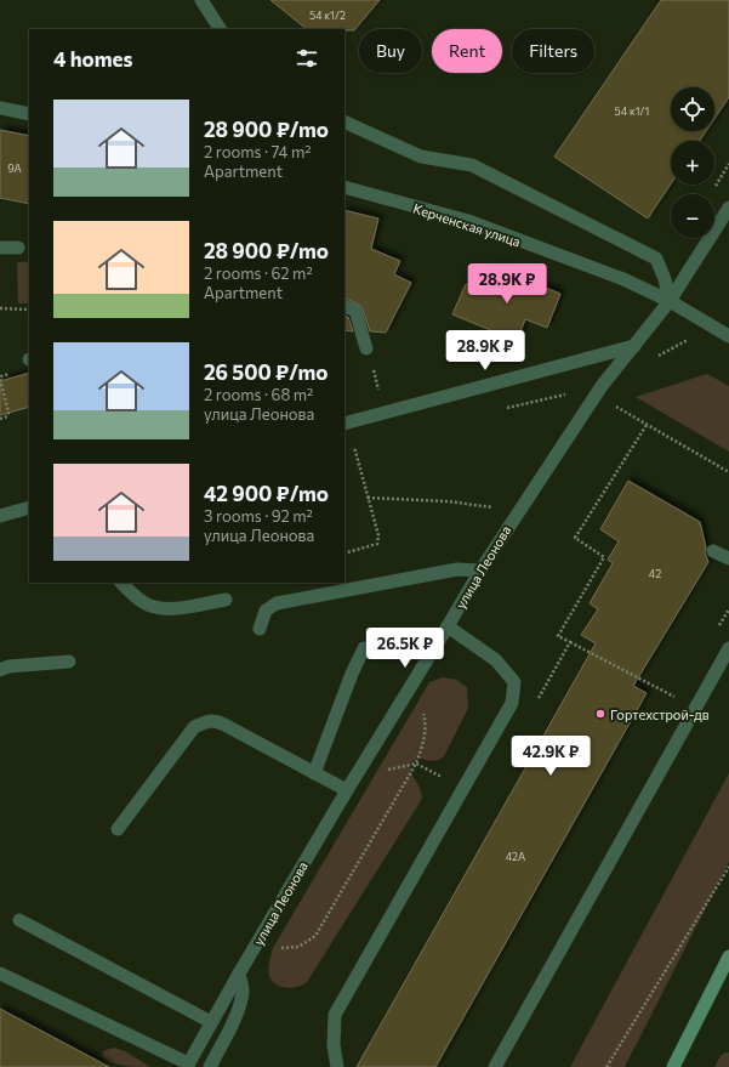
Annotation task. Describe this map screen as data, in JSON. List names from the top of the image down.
{
  "streets": {
    "street": ["Керченская улица", "улица Леонова"]
  },
  "crossings": [
    ["Керченская улица", "улица Леонова"]
  ],
  "places": ["Гортехстрой-дв"],
  "house_numbers": [
    "54 к1/2",
    "54 к1/1",
    "9А",
    "42",
    "42А"
  ],
  "page": {
    "chip": ["Buy", "Rent", "Filters"],
    "heading": "4 homes",
    "map_buttons": ["+", "−"],
    "list": [
      {
        "name": "28 900 ₽/mo",
        "note": "2 rooms · 74 m² · Apartment"
      },
      {
        "name": "28 900 ₽/mo",
        "note": "2 rooms · 62 m² · Apartment"
      },
      {
        "name": "26 500 ₽/mo",
        "note": "2 rooms · 68 m² · улица Леонова"
      },
      {
        "name": "42 900 ₽/mo",
        "note": "3 rooms · 92 m² · улица Леонова"
      }
    ],
    "price": [
      "28.9K ₽",
      "28.9K ₽",
      "26.5K ₽",
      "42.9K ₽"
    ]
  }
}
